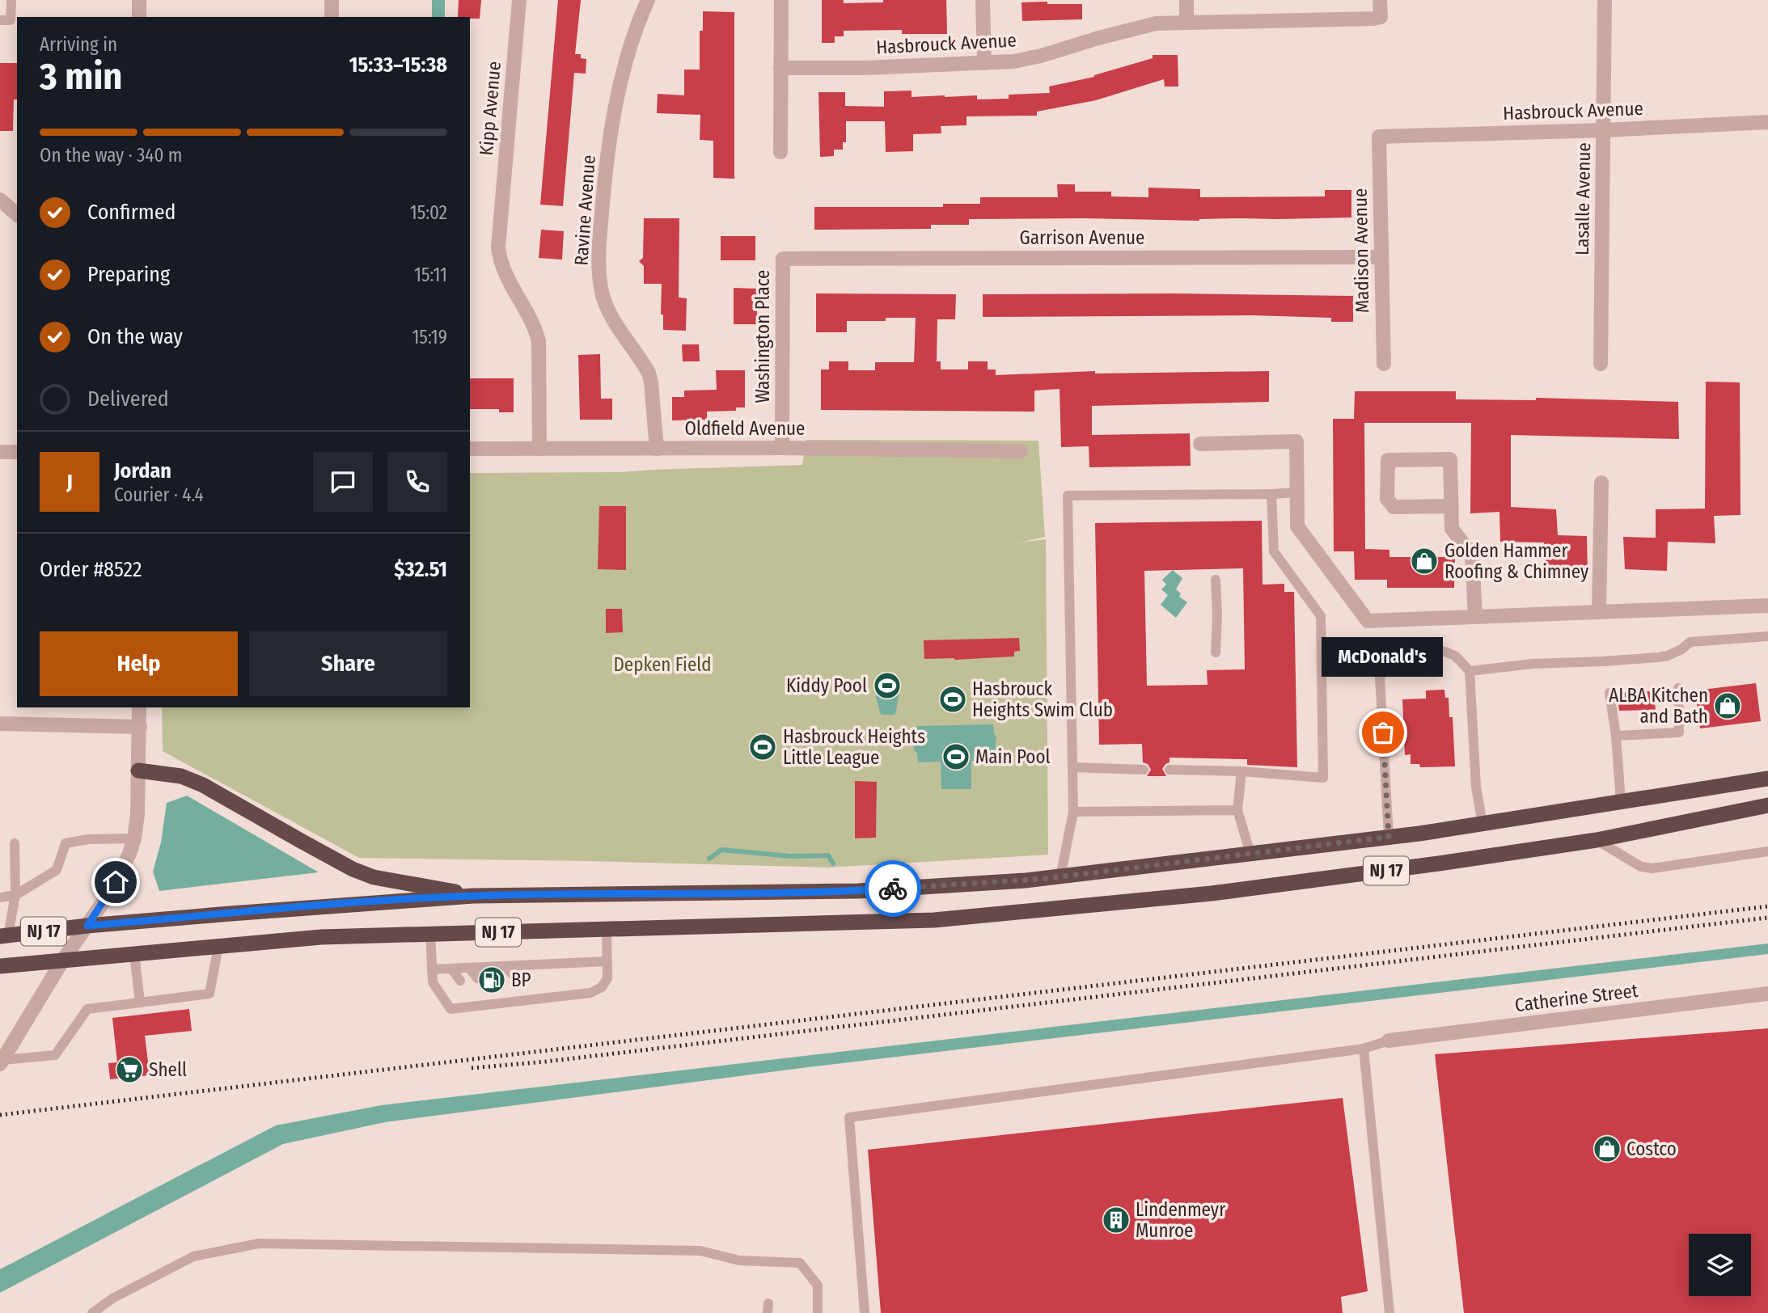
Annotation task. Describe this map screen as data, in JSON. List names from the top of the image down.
{
  "streets": {
    "highway": ["NJ 17"],
    "street": [
      "Hasbrouck Avenue",
      "Kipp Avenue",
      "Lasalle Avenue",
      "Ravine Avenue",
      "Garrison Avenue",
      "Madison Avenue",
      "Washington Place",
      "Oldfield Avenue",
      "Catherine Street"
    ]
  },
  "crossings": [
    ["Hasbrouck Avenue", "Lasalle Avenue"],
    ["Hasbrouck Avenue", "Madison Avenue"],
    ["Kipp Avenue", "Oldfield Avenue"],
    ["Ravine Avenue", "Oldfield Avenue"],
    ["Garrison Avenue", "Madison Avenue"],
    ["Garrison Avenue", "Washington Place"],
    ["Washington Place", "Oldfield Avenue"]
  ],
  "parks": ["Depken Field"],
  "places": {
    "shop": ["Golden Hammer Roofing & Chimney", "ALBA Kitchen and Bath", "Costco"],
    "sports": [
      "Kiddy Pool",
      "Hasbrouck Heights Swim Club",
      "Hasbrouck Heights Little League",
      "Main Pool"
    ],
    "other": ["McDonald's"],
    "fuel station": ["BP"],
    "supermarket": ["Shell"],
    "building": ["Lindenmeyr Munroe"]
  },
  "page": {
    "heading": ["3 min", "Arriving in", "15:33–15:38"],
    "panel": [
      "Jordan",
      "Courier · 4.4",
      "Order #8522",
      "$32.51"
    ],
    "bar": "On the way · 340 m",
    "list": [
      ["Confirmed", "15:02"],
      ["Preparing", "15:11"],
      ["On the way", "15:19"],
      "Delivered"
    ],
    "round": "J",
    "buttons": ["Help", "Share"],
    "bubble": "McDonald's"
  }
}
